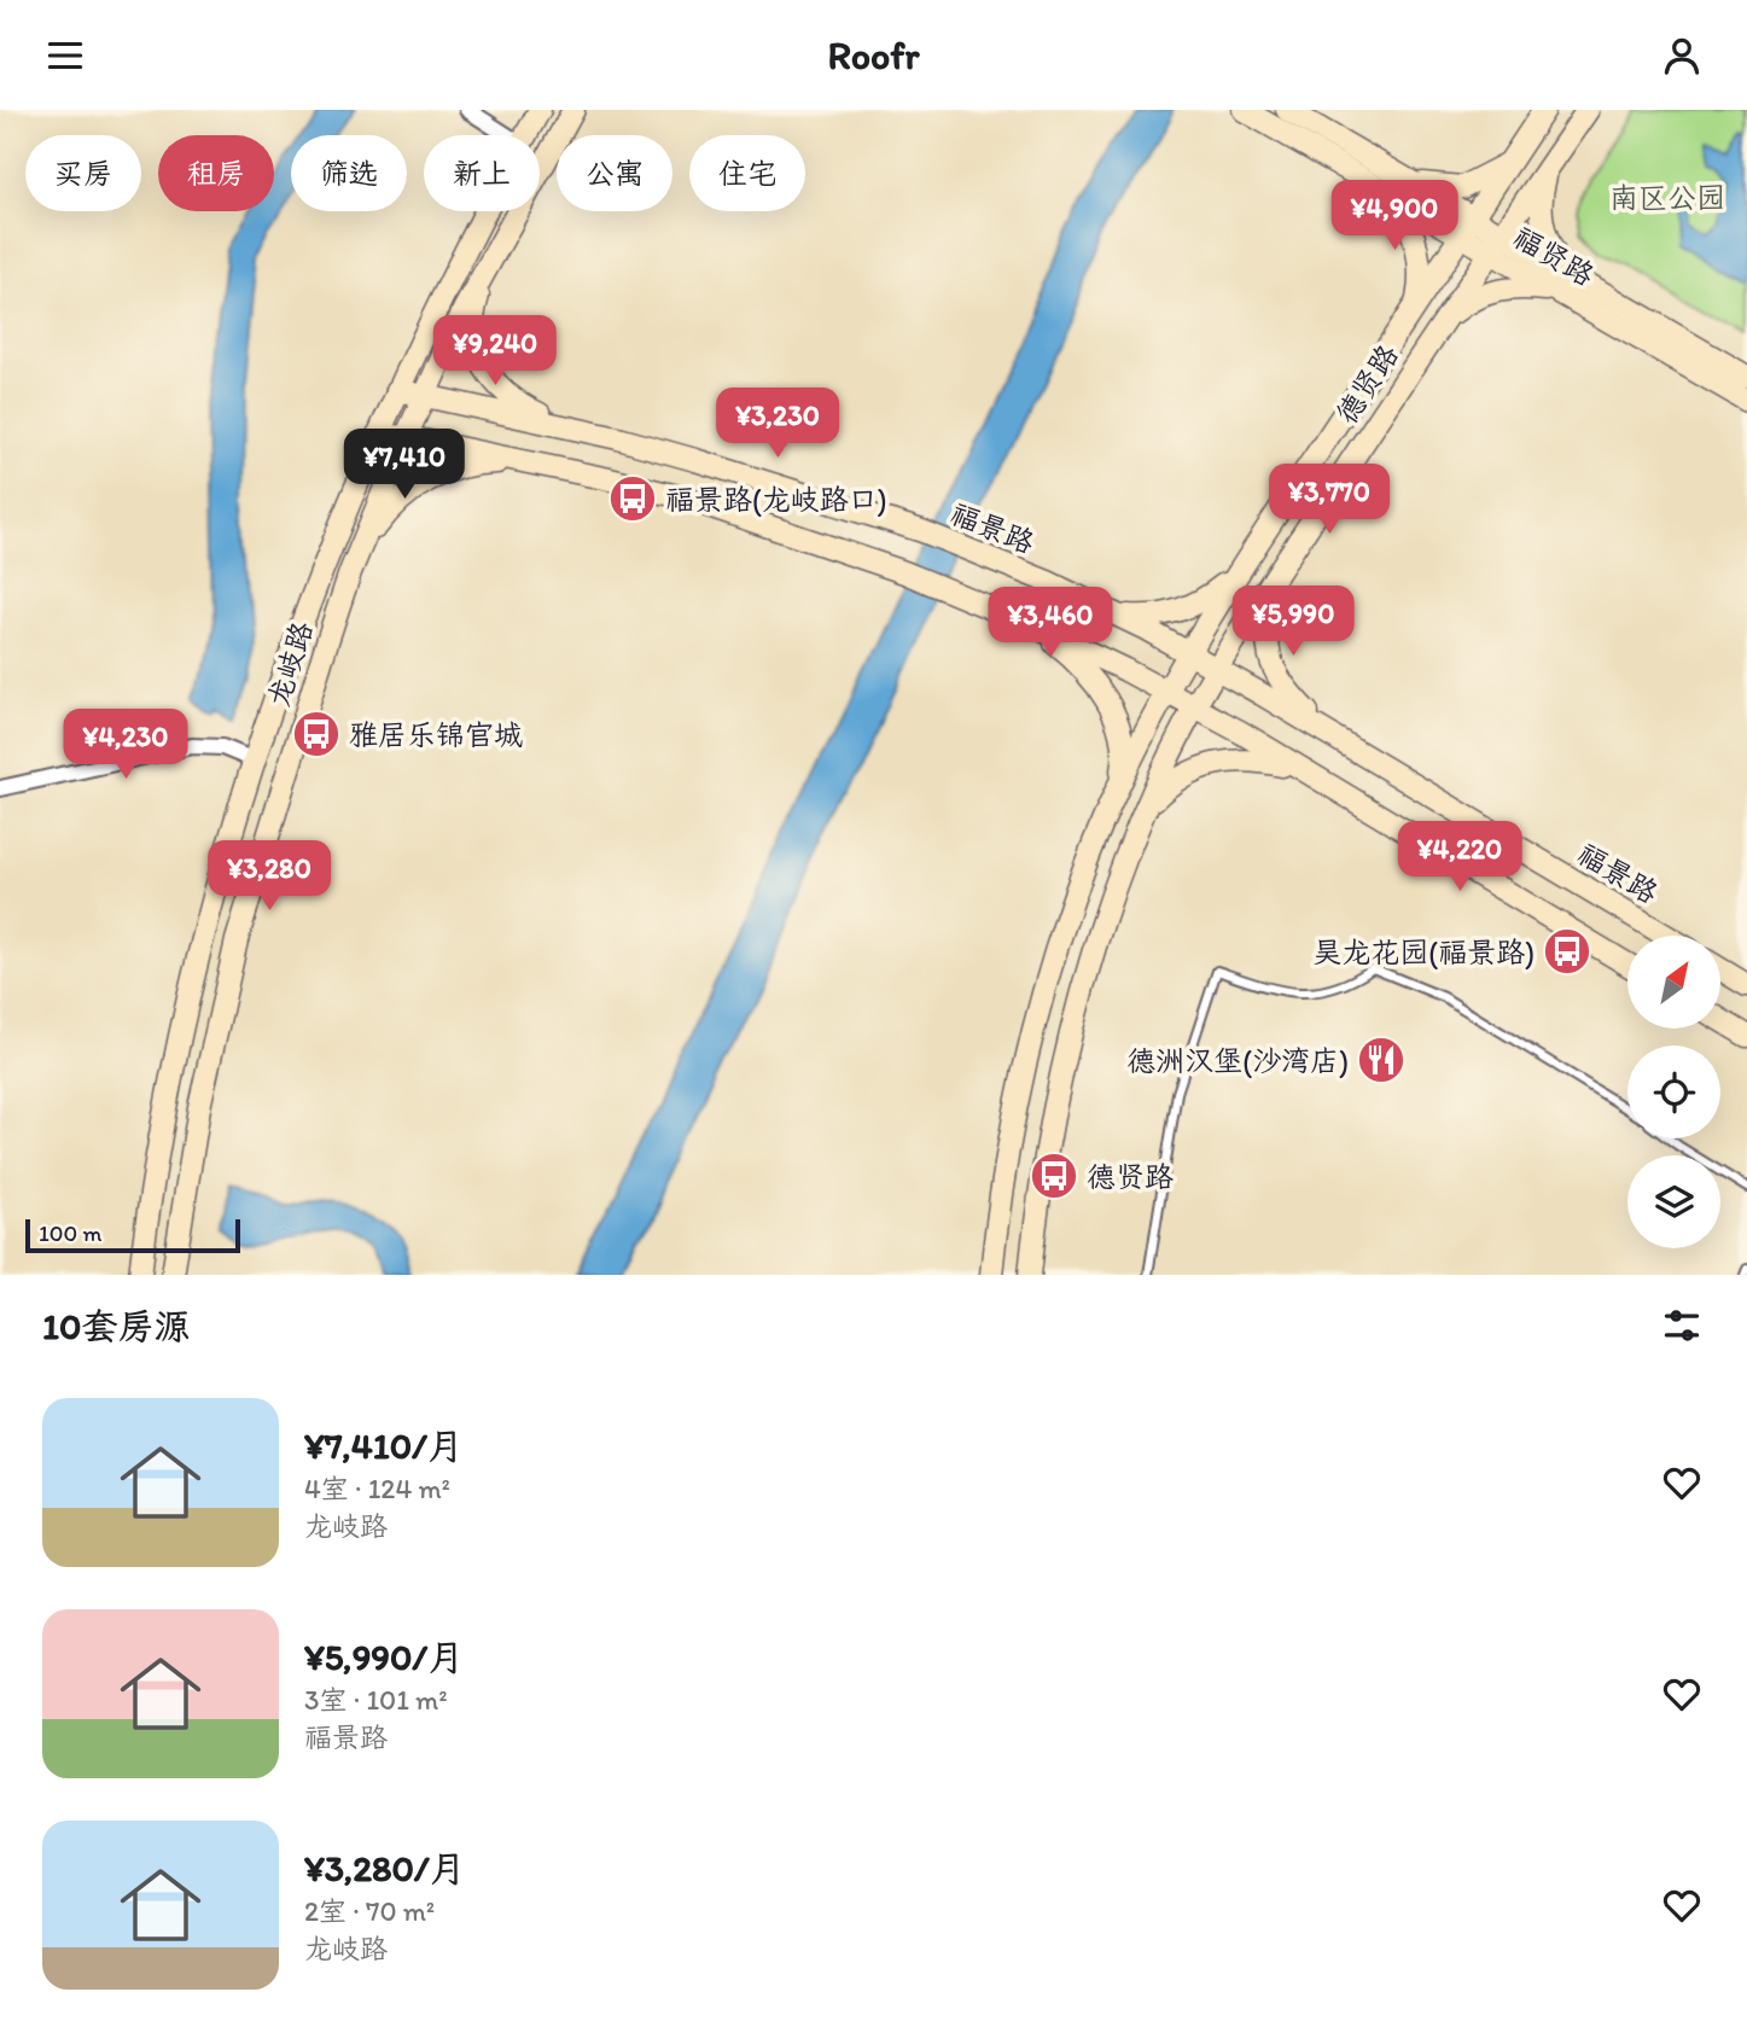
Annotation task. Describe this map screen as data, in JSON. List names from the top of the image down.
{
  "streets": {
    "street": [
      "福贤路",
      "德贤路",
      "福景路",
      "龙岐路"
    ]
  },
  "crossings": [
    ["福贤路", "德贤路"],
    ["德贤路", "福景路"],
    ["福景路", "龙岐路"]
  ],
  "parks": ["南区公园"],
  "places": {
    "bus stop": [
      "福景路(龙岐路口)",
      "雅居乐锦官城",
      "昊龙花园(福景路)",
      "德贤路"
    ],
    "restaurant": ["德洲汉堡(沙湾店)"]
  },
  "scale_bar": "100 m",
  "north": "top right",
  "page": {
    "header": "Roofr",
    "chip": [
      "买房",
      "租房",
      "筛选",
      "新上",
      "公寓",
      "住宅"
    ],
    "price": [
      "¥4,900",
      "¥9,240",
      "¥3,230",
      "¥7,410",
      "¥3,770",
      "¥5,990",
      "¥3,460",
      "¥4,230",
      "¥4,220",
      "¥3,280"
    ],
    "scale": "100 m",
    "heading": "10套房源",
    "list": [
      {
        "name": "¥7,410/月",
        "note": "4室 · 124 m² · 龙岐路"
      },
      {
        "name": "¥5,990/月",
        "note": "3室 · 101 m² · 福景路"
      },
      {
        "name": "¥3,280/月",
        "note": "2室 · 70 m² · 龙岐路"
      }
    ]
  }
}
